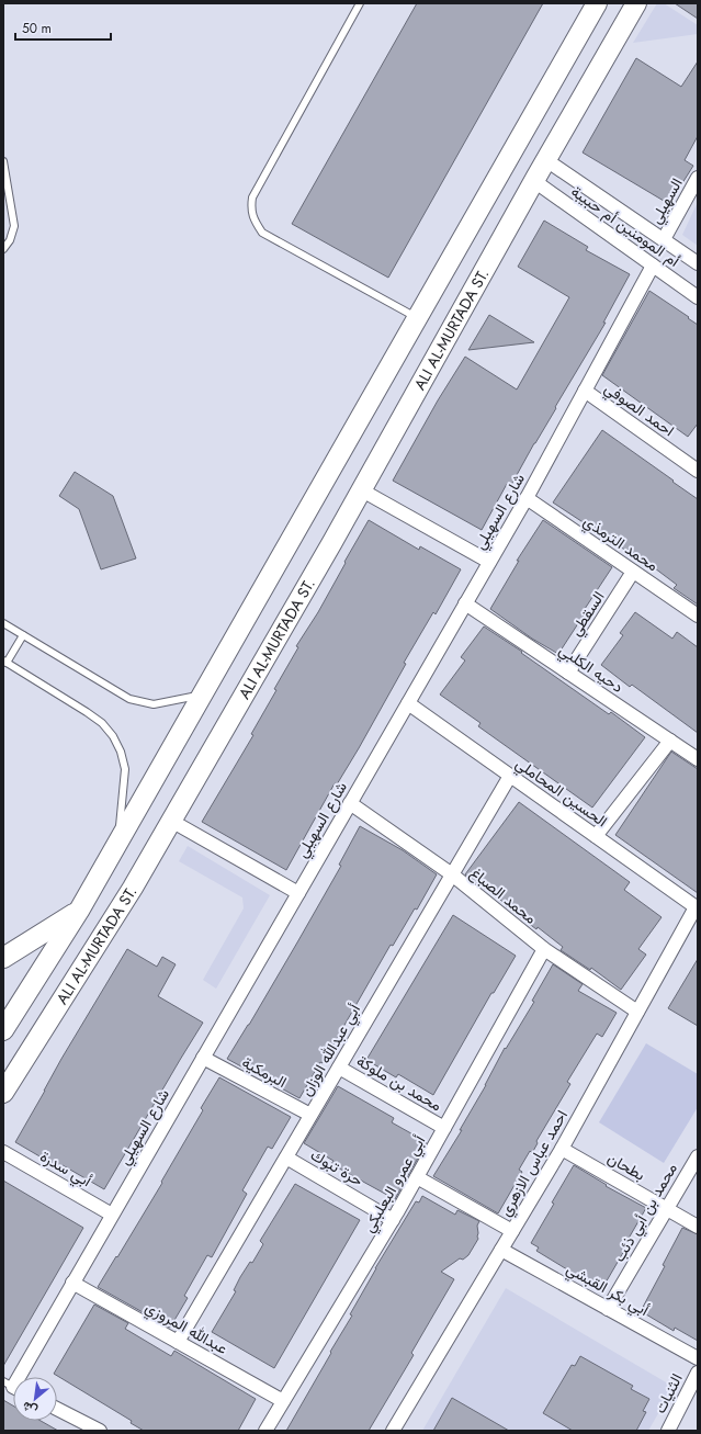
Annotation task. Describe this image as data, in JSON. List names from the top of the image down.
{
  "streets": {
    "main road": ["ALI AL-MURTADA ST."],
    "street": [
      "السهيلي",
      "أم المومنين أم حبيبة",
      "احمد الصوفي",
      "شارع السهيلي",
      "محمد الترمذي",
      "السقطي",
      "دحيه الكلبي",
      "الحسين المحاملي",
      "محمد الصباغ",
      "أبي عبدالله الوزان",
      "البرمكية",
      "محمد بن ملوكة",
      "احمد عباس الازهري",
      "بطحان",
      "حرة تبوك",
      "أبي سدرة",
      "أبي عمرو البعلبكي",
      "محمد بن أبي ذئب",
      "أبي بكر القبشي",
      "عبدالله المروزي",
      "الثنيات"
    ]
  },
  "crossings": [
    ["السهيلي", "أم المومنين أم حبيبة"],
    ["أم المومنين أم حبيبة", "ALI AL-MURTADA ST."],
    ["أم المومنين أم حبيبة", "شارع السهيلي"],
    ["احمد الصوفي", "شارع السهيلي"],
    ["شارع السهيلي", "محمد الترمذي"],
    ["شارع السهيلي", "دحيه الكلبي"],
    ["شارع السهيلي", "الحسين المحاملي"],
    ["شارع السهيلي", "محمد الصباغ"],
    ["شارع السهيلي", "البرمكية"],
    ["شارع السهيلي", "أبي سدرة"],
    ["شارع السهيلي", "عبدالله المروزي"],
    ["محمد الترمذي", "السقطي"],
    ["السقطي", "دحيه الكلبي"],
    ["الحسين المحاملي", "أبي عبدالله الوزان"],
    ["الحسين المحاملي", "احمد عباس الازهري"],
    ["محمد الصباغ", "أبي عبدالله الوزان"],
    ["محمد الصباغ", "احمد عباس الازهري"],
    ["محمد الصباغ", "أبي عمرو البعلبكي"],
    ["أبي عبدالله الوزان", "البرمكية"],
    ["أبي عبدالله الوزان", "محمد بن ملوكة"],
    ["أبي عبدالله الوزان", "حرة تبوك"],
    ["أبي عبدالله الوزان", "عبدالله المروزي"],
    ["محمد بن ملوكة", "أبي عمرو البعلبكي"],
    ["احمد عباس الازهري", "بطحان"],
    ["احمد عباس الازهري", "أبي بكر القبشي"],
    ["بطحان", "محمد بن أبي ذئب"],
    ["حرة تبوك", "أبي عمرو البعلبكي"],
    ["أبي عمرو البعلبكي", "عبدالله المروزي"],
    ["محمد بن أبي ذئب", "أبي بكر القبشي"]
  ],
  "scale_bar": "50 m",
  "north": "bottom left"
}
